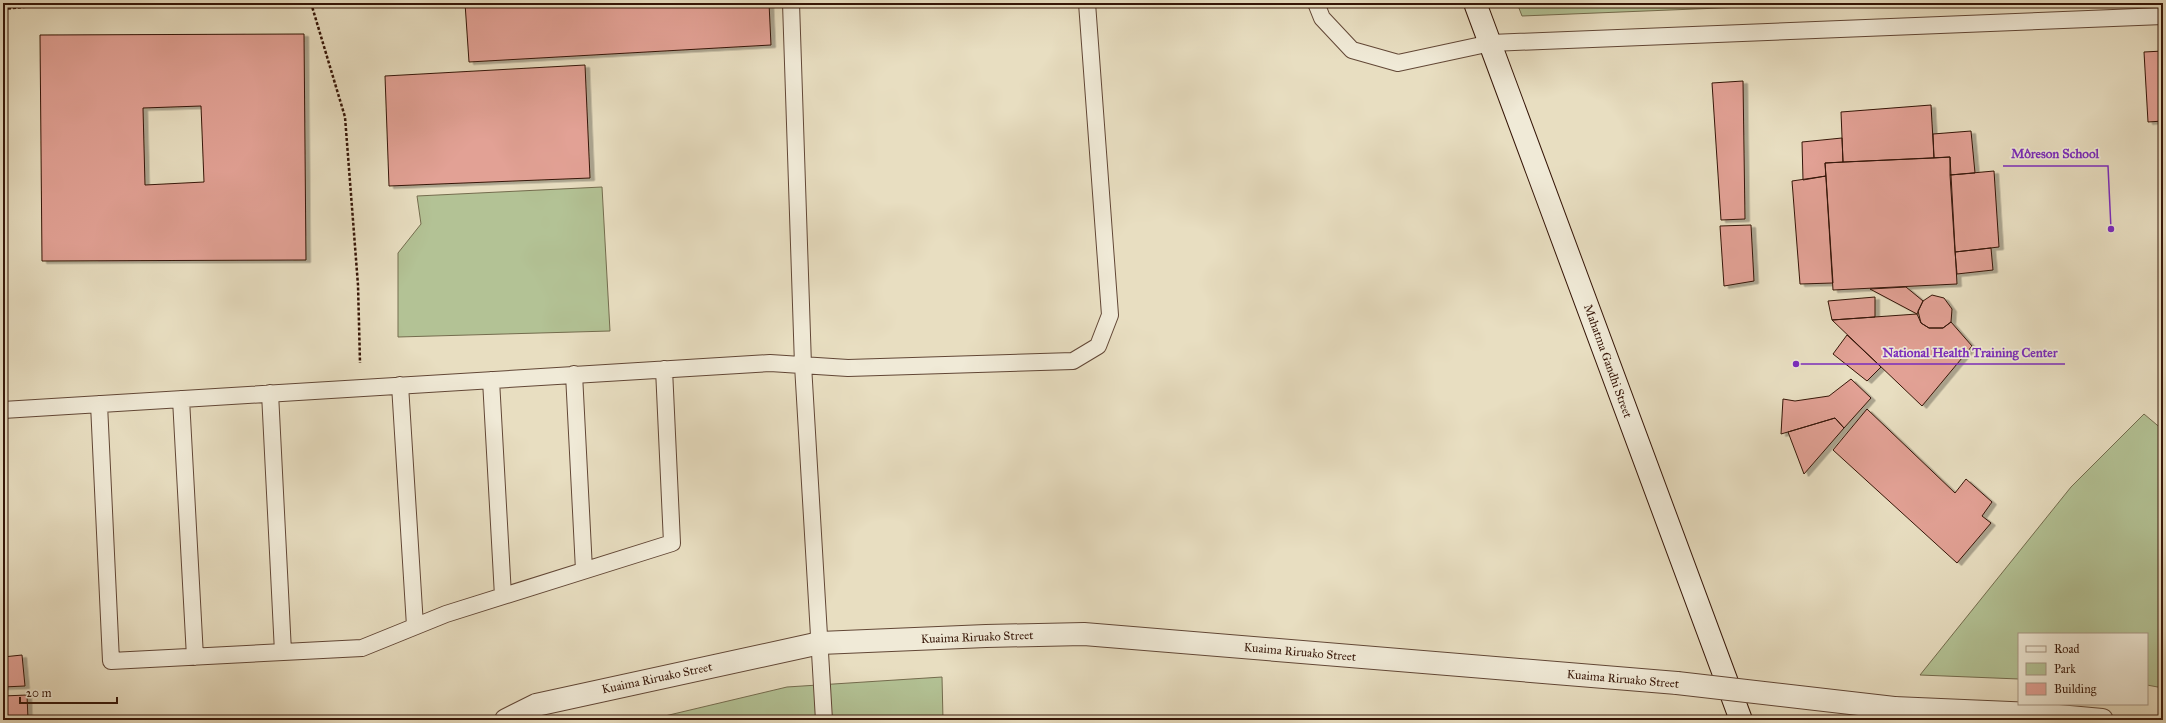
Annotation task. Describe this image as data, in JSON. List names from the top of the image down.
{
  "streets": {
    "street": ["Mahatma Gandhi Street", "Kuaima Riruako Street"]
  },
  "places": ["Môreson School", "National Health Training Center"],
  "legend": ["Road", "Park", "Building"],
  "scale_bar": "20 m"
}
